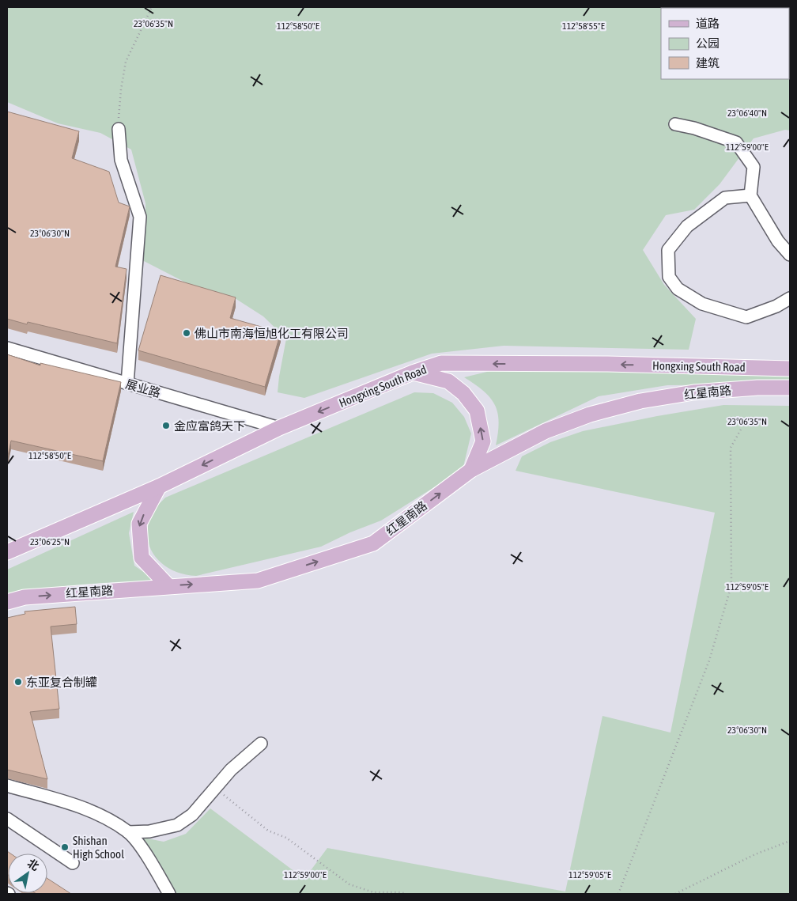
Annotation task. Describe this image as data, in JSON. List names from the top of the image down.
{
  "streets": {
    "main road": ["Hongxing South Road", "红星南路"],
    "street": ["展业路"]
  },
  "crossings": [
    ["Hongxing South Road", "展业路"]
  ],
  "one_way": ["Hongxing South Road", "红星南路"],
  "places": [
    "佛山市南海恒旭化工有限公司",
    "金应富鸽天下",
    "东亚复合制罐",
    "Shishan High School"
  ],
  "legend": ["道路", "公园", "建筑"],
  "north": "top right",
  "coordinates": [
    "23°06'35\"N",
    "112°58'55\"E",
    "112°58'50\"E",
    "23°06'40\"N",
    "112°59'00\"E",
    "23°06'30\"N",
    "23°06'25\"N",
    "112°59'05\"E"
  ]
}
